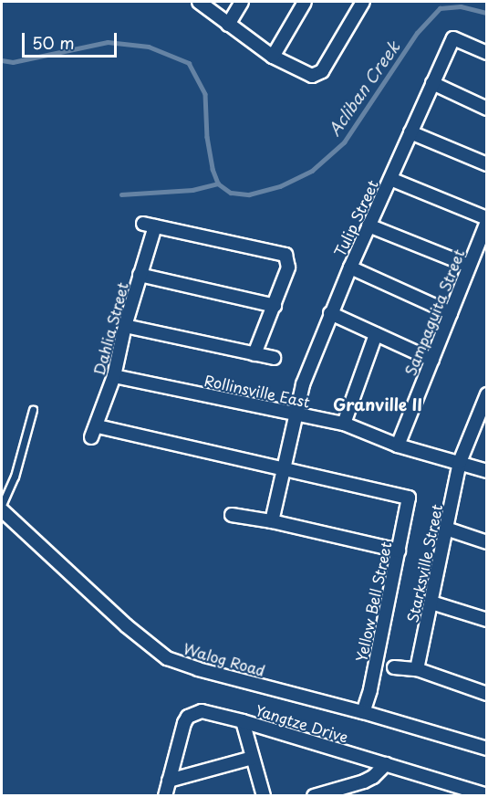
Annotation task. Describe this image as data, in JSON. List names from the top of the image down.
{
  "streets": {
    "street": [
      "Tulip Street",
      "Sampaguita Street",
      "Dahlia Street",
      "Rollinsville East",
      "Starksville Street",
      "Yellow Bell Street",
      "Walog Road",
      "Yangtze Drive"
    ]
  },
  "crossings": [
    ["Tulip Street", "Dahlia Street"],
    ["Tulip Street", "Rollinsville East"],
    ["Tulip Street", "Yellow Bell Street"],
    ["Sampaguita Street", "Rollinsville East"],
    ["Dahlia Street", "Rollinsville East"],
    ["Dahlia Street", "Yellow Bell Street"],
    ["Rollinsville East", "Starksville Street"],
    ["Yellow Bell Street", "Walog Road"]
  ],
  "districts": ["Granville II"],
  "water": ["Acliban Creek"],
  "scale_bar": "50 m"
}
